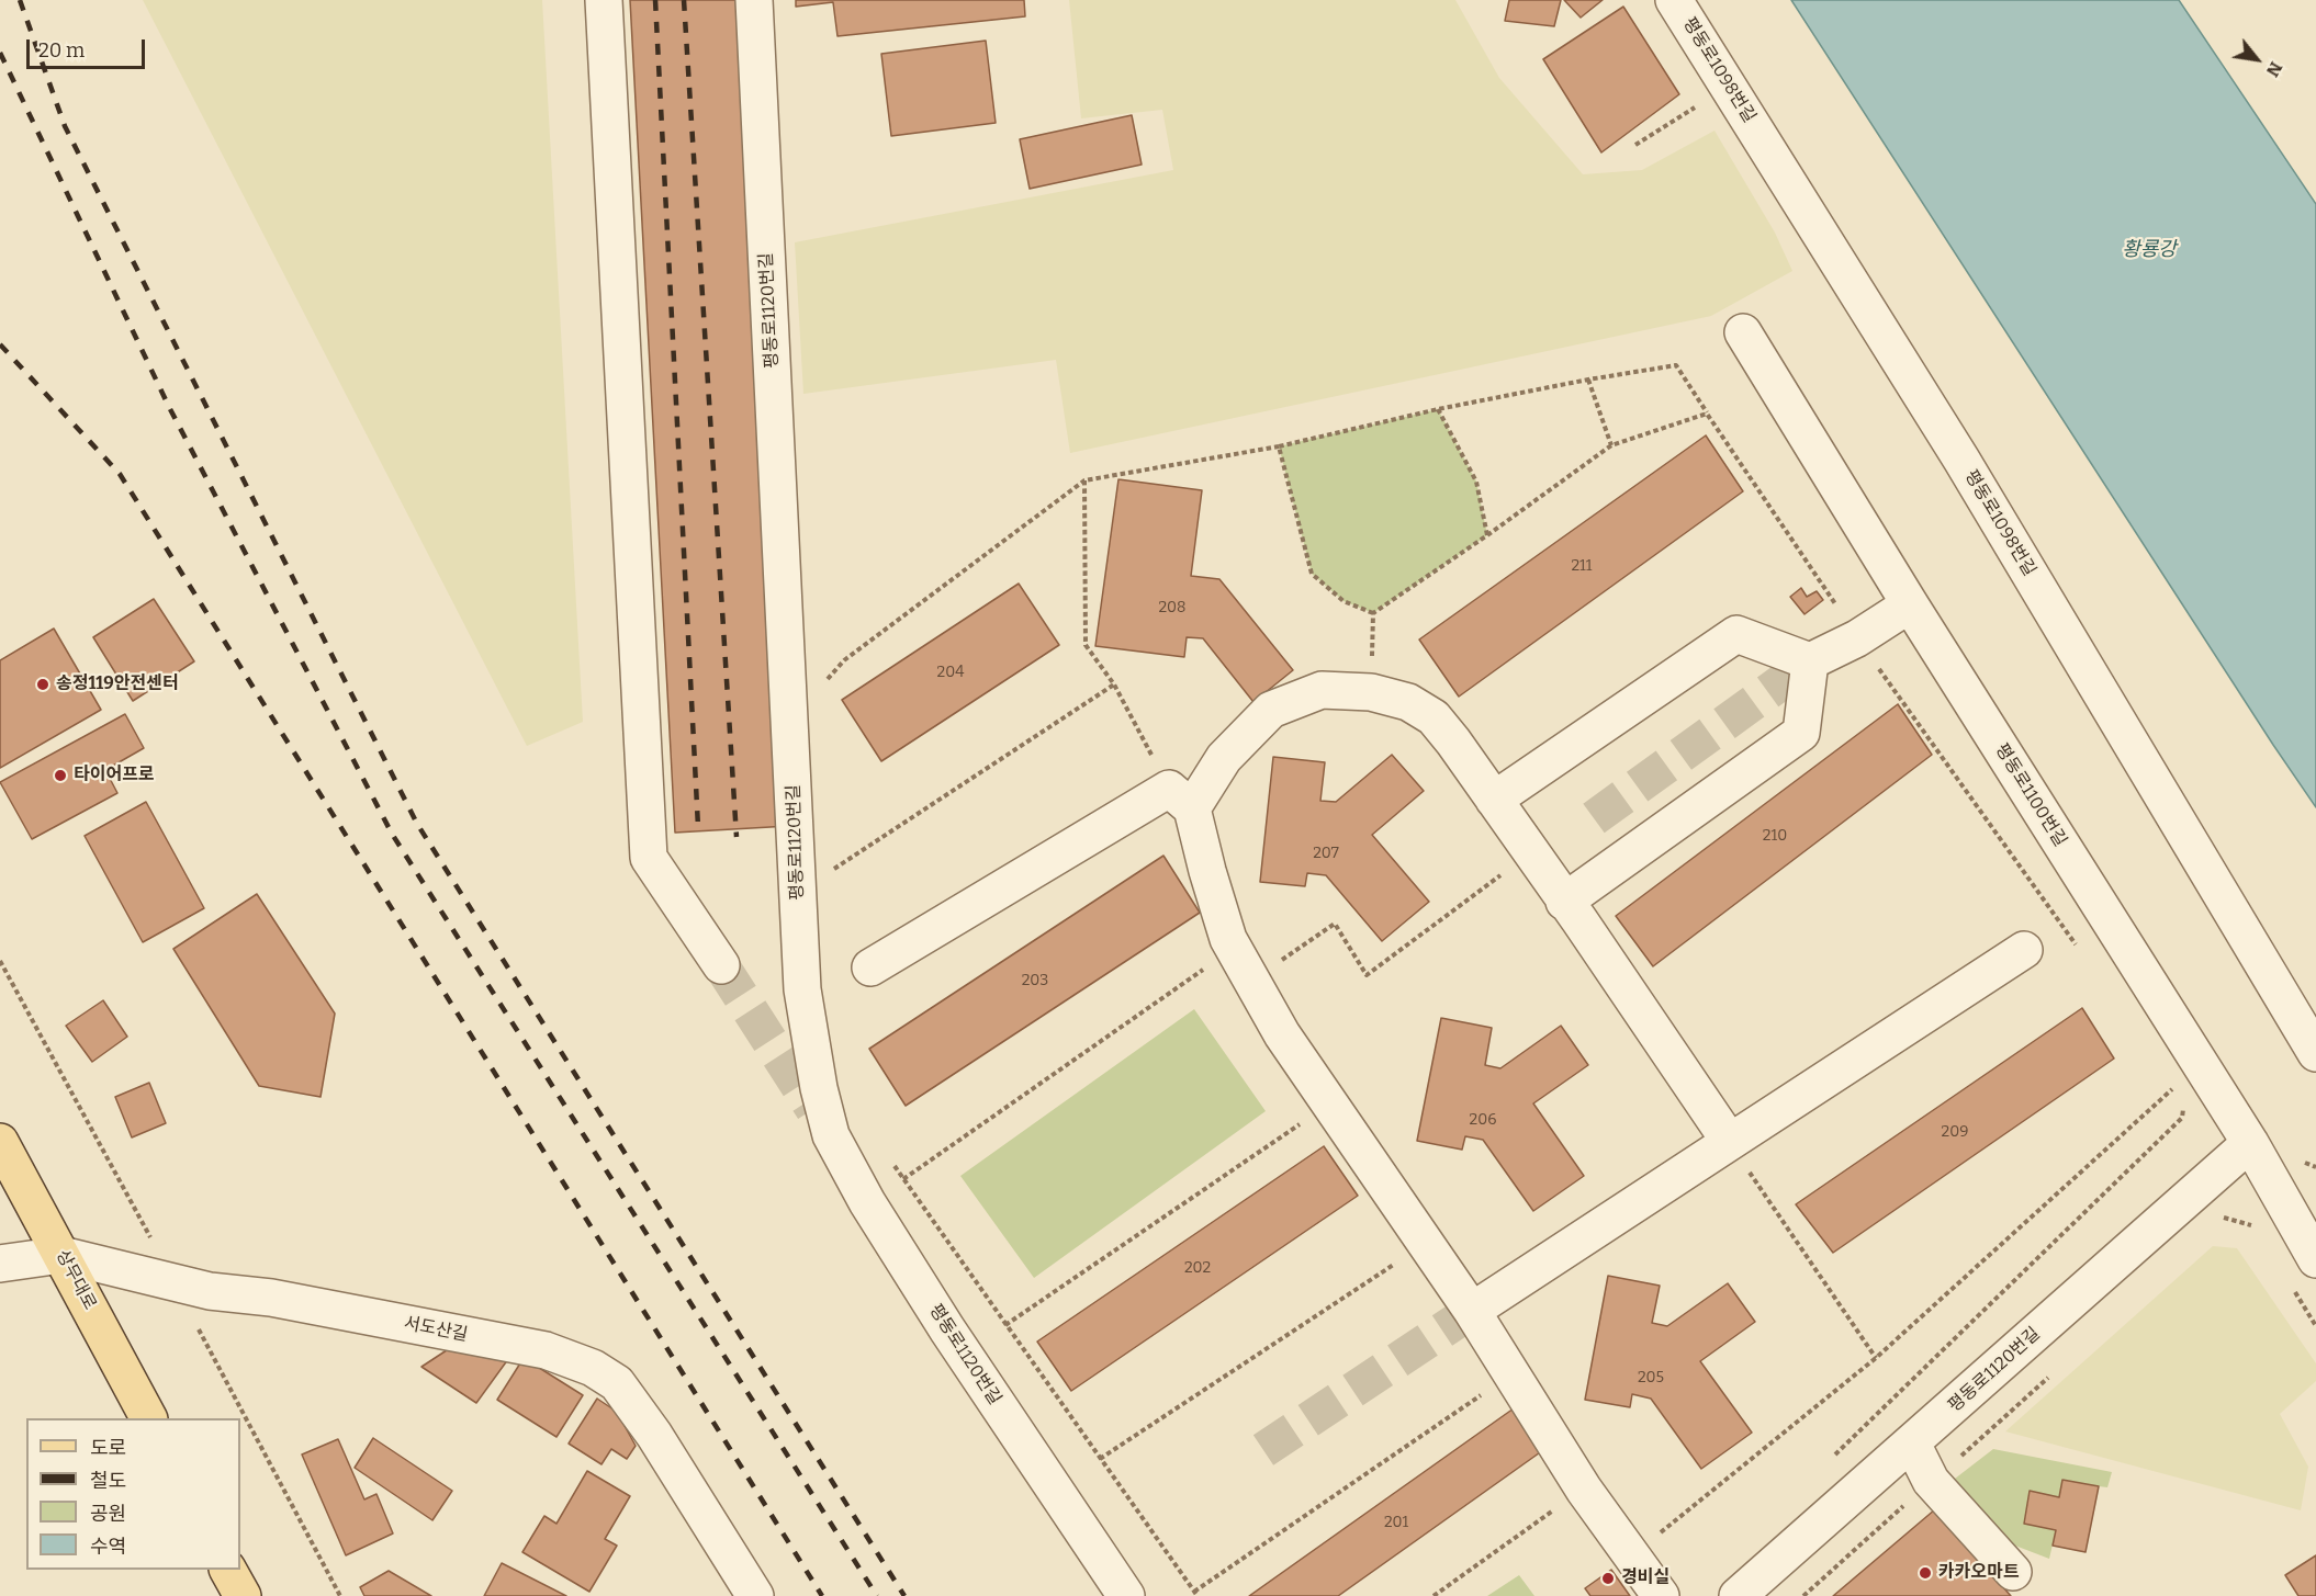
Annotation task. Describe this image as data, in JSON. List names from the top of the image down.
{
  "streets": {
    "main road": ["상무대로"],
    "street": [
      "평동로1098번길",
      "평동로1120번길",
      "평동로1100번길",
      "서도산길"
    ]
  },
  "crossings": [
    ["평동로1120번길", "평동로1100번길"],
    ["상무대로", "서도산길"]
  ],
  "water": ["황룡강"],
  "places": [
    "송정119안전센터",
    "타이어프로",
    "카카오마트",
    "경비실"
  ],
  "house_numbers": [
    "211",
    "208",
    "204",
    "210",
    "207",
    "203",
    "206",
    "209",
    "202",
    "205",
    "201"
  ],
  "legend": [
    "도로",
    "철도",
    "공원",
    "수역"
  ],
  "scale_bar": "20 m",
  "north": "bottom right"
}
